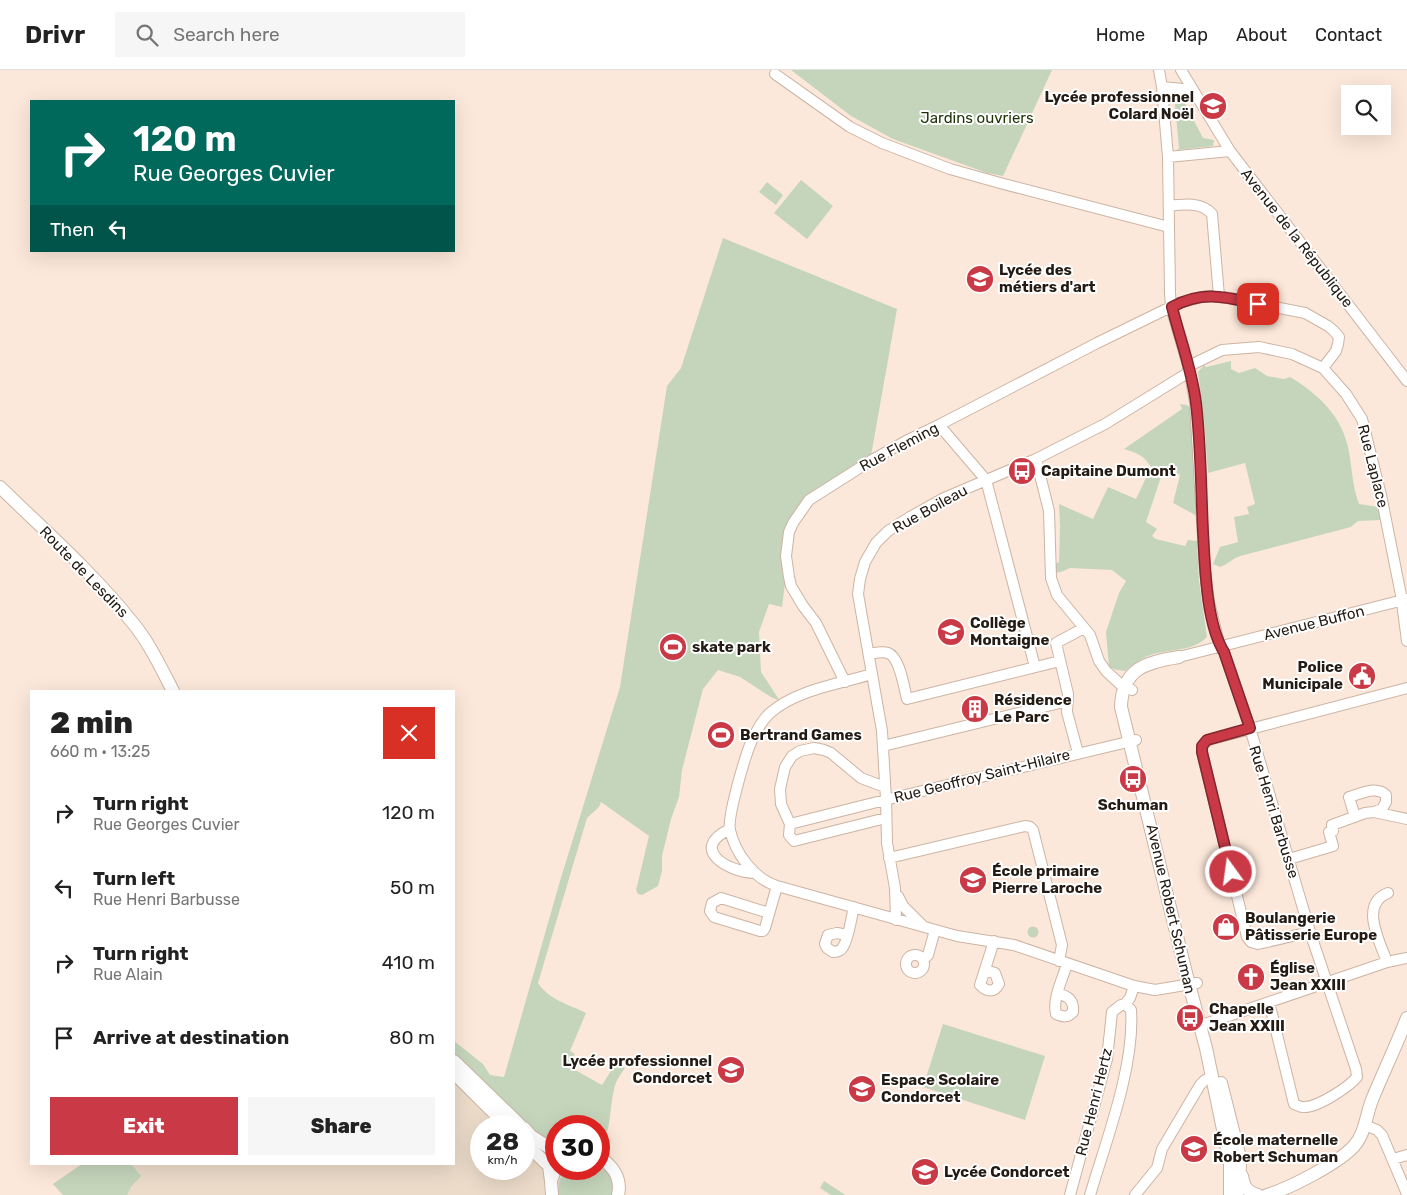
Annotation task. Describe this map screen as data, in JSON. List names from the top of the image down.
{
  "streets": {
    "main road": ["Route de Lesdins", "Avenue Robert Schuman"],
    "street": [
      "Avenue de la République",
      "Rue Fleming",
      "Rue Laplace",
      "Rue Boileau",
      "Avenue Buffon",
      "Rue Geoffroy Saint-Hilaire",
      "Rue Henri Barbusse",
      "Rue Henri Hertz"
    ]
  },
  "crossings": [
    ["Rue Fleming", "Rue Laplace"],
    ["Rue Fleming", "Rue Henri Barbusse"],
    ["Rue Laplace", "Rue Boileau"],
    ["Rue Laplace", "Avenue Buffon"],
    ["Rue Laplace", "Rue Henri Barbusse"],
    ["Rue Boileau", "Rue Geoffroy Saint-Hilaire"],
    ["Rue Boileau", "Rue Henri Barbusse"],
    ["Avenue Buffon", "Rue Henri Barbusse"],
    ["Rue Geoffroy Saint-Hilaire", "Avenue Robert Schuman"]
  ],
  "parks": ["Jardins ouvriers"],
  "places": {
    "school or university": [
      "Lycée professionnel Colard Noël",
      "Lycée des métiers d'art",
      "Collège Montaigne",
      "École primaire Pierre Laroche",
      "Lycée professionnel Condorcet",
      "Espace Scolaire Condorcet",
      "École maternelle Robert Schuman",
      "Lycée Condorcet"
    ],
    "bus stop": ["Capitaine Dumont", "Schuman", "Chapelle Jean XXIII"],
    "sports": ["skate park", "Bertrand Games"],
    "public building": ["Police Municipale"],
    "building": ["Résidence Le Parc"],
    "shop": ["Boulangerie Pâtisserie Europe"],
    "church": ["Église Jean XXIII"]
  },
  "page": {
    "header": "Drivr",
    "search": "Search here",
    "nav": [
      "Home",
      "Map",
      "About",
      "Contact"
    ],
    "turn": ["120 m", "Rue Georges Cuvier"],
    "then": "Then",
    "heading": ["2 min", "660 m · 13:25"],
    "list": [
      {
        "name": "Turn right",
        "note": "Rue Georges Cuvier",
        "value": "120 m"
      },
      {
        "name": "Turn left",
        "note": "Rue Henri Barbusse",
        "value": "50 m"
      },
      {
        "name": "Turn right",
        "note": "Rue Alain",
        "value": "410 m"
      },
      {
        "name": "Arrive at destination",
        "value": "80 m"
      }
    ],
    "buttons": ["Exit", "Share"],
    "speed": "28 km/h",
    "limit": "30"
  }
}
